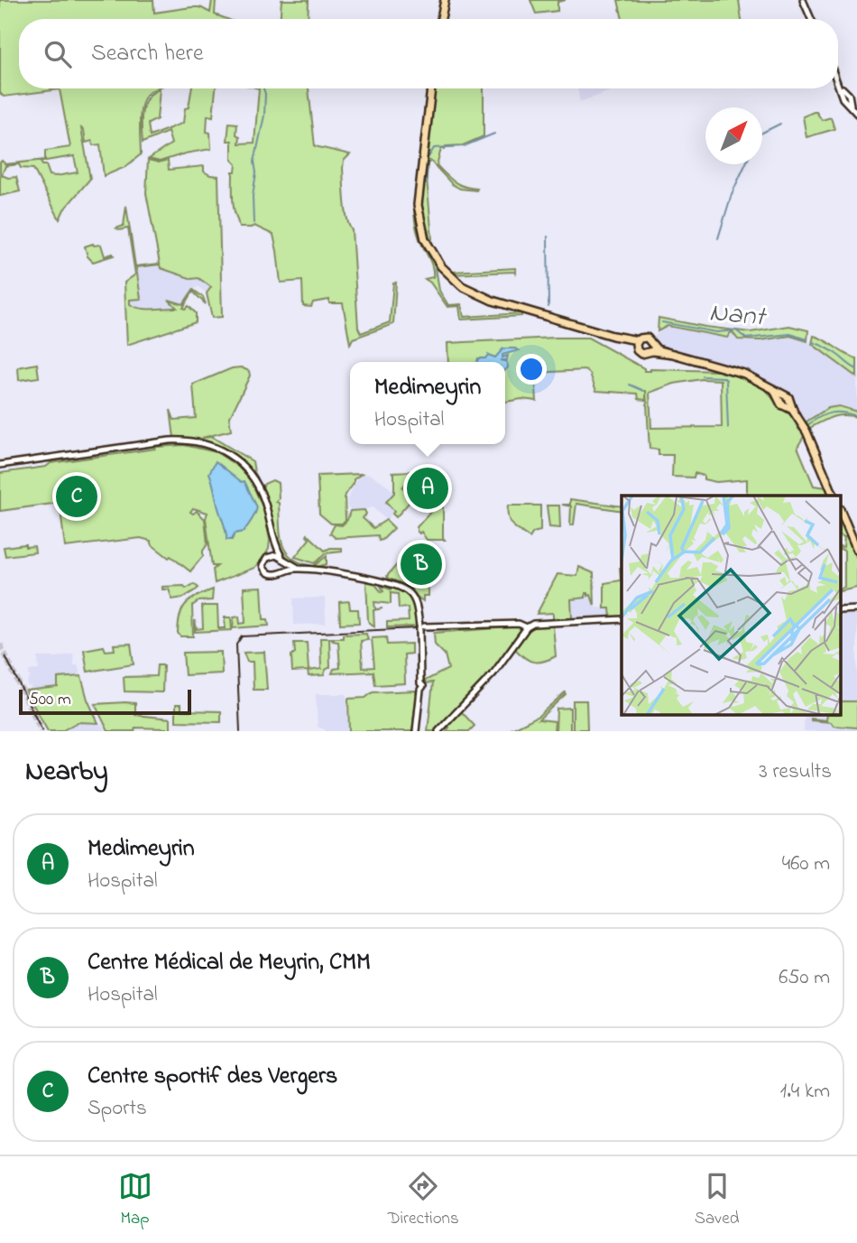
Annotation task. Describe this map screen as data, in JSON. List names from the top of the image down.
{
  "water": ["Nant"],
  "scale_bar": "500 m",
  "north": "top right",
  "page": {
    "search": "Search here",
    "popup": ["Medimeyrin", "Hospital"],
    "pins": ["A", "C", "B"],
    "scale": "500 m",
    "heading": ["Nearby", "3 results"],
    "list": [
      {
        "mark": "A",
        "name": "Medimeyrin",
        "note": "Hospital",
        "value": "460 m"
      },
      {
        "mark": "B",
        "name": "Centre Médical de Meyrin, CMM",
        "note": "Hospital",
        "value": "650 m"
      },
      {
        "mark": "C",
        "name": "Centre sportif des Vergers",
        "note": "Sports",
        "value": "1.4 km"
      }
    ],
    "nav": ["Map", "Directions", "Saved"]
  }
}
